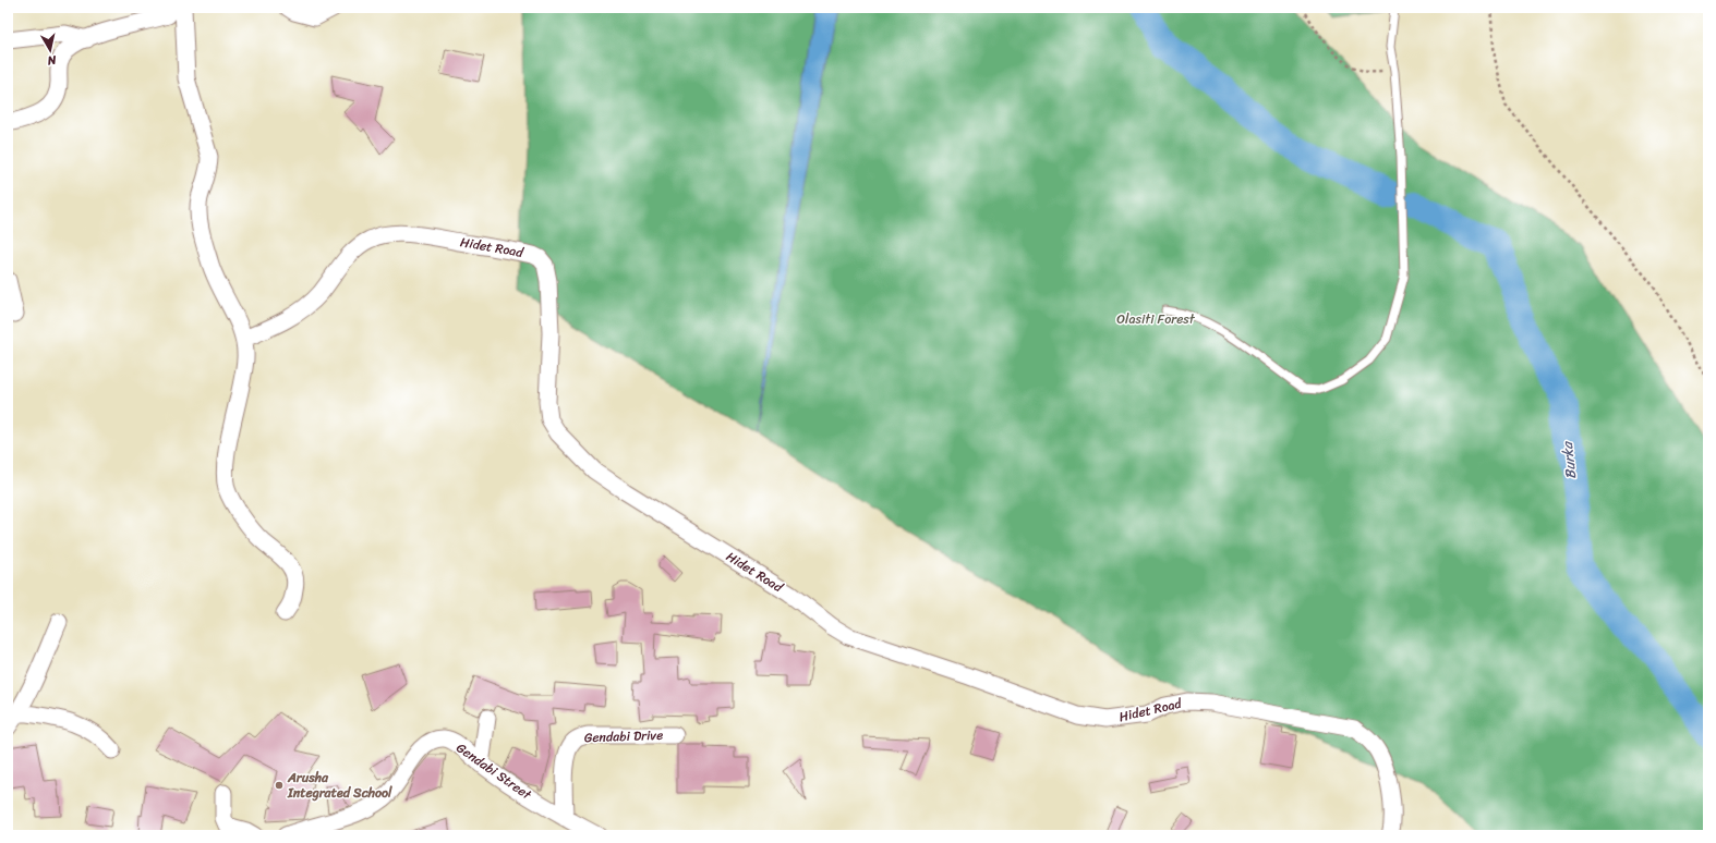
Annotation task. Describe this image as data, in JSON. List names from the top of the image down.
{
  "streets": {
    "street": ["Hidet Road", "Gendabi Drive", "Gendabi Street"]
  },
  "crossings": [
    ["Gendabi Drive", "Gendabi Street"]
  ],
  "water": ["Burka"],
  "parks": ["Olasiti Forest"],
  "places": ["Arusha Integrated School"],
  "north": "bottom"
}
